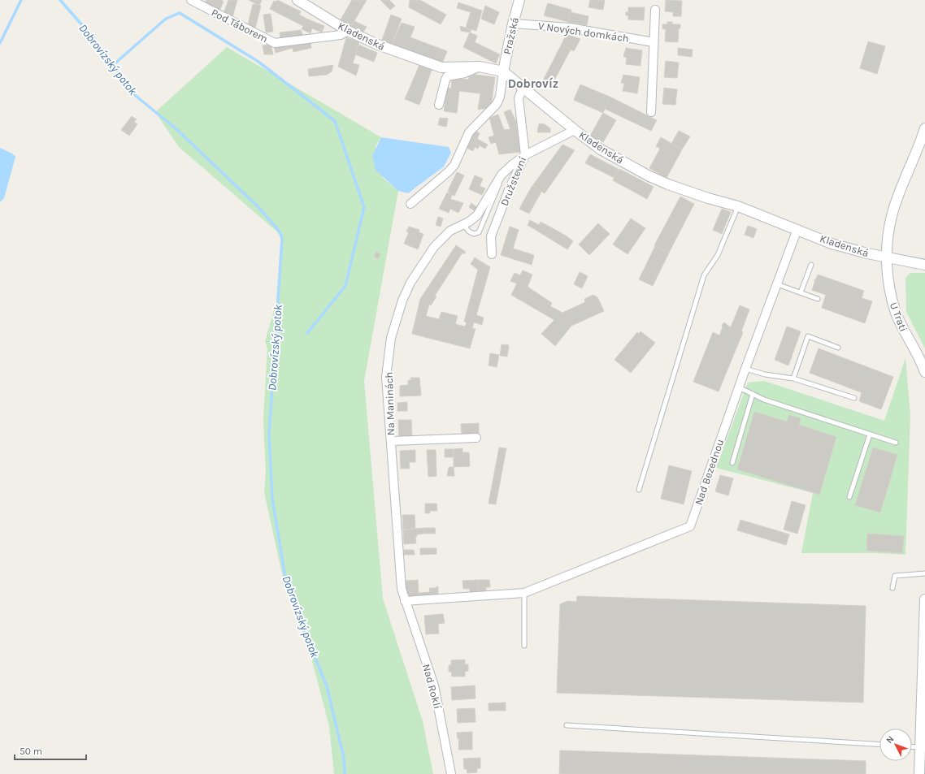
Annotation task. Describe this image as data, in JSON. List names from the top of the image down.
{
  "streets": {
    "street": [
      "Pod Táborem",
      "V Nových domkách",
      "Kladenská",
      "Pražská",
      "Družstevní",
      "U Trati",
      "Na Maninách",
      "Nad Bezednou",
      "Nad Roklí"
    ]
  },
  "crossings": [
    ["Pod Táborem", "Kladenská"],
    ["V Nových domkách", "Pražská"],
    ["Kladenská", "Pražská"],
    ["Kladenská", "Družstevní"],
    ["Kladenská", "U Trati"],
    ["Kladenská", "Na Maninách"],
    ["Kladenská", "Nad Bezednou"],
    ["Družstevní", "Na Maninách"],
    ["Na Maninách", "Nad Bezednou"],
    ["Na Maninách", "Nad Roklí"],
    ["Nad Bezednou", "Nad Roklí"]
  ],
  "districts": ["Dobrovíz"],
  "water": ["Dobrovízský potok"],
  "scale_bar": "50 m",
  "north": "top left"
}
